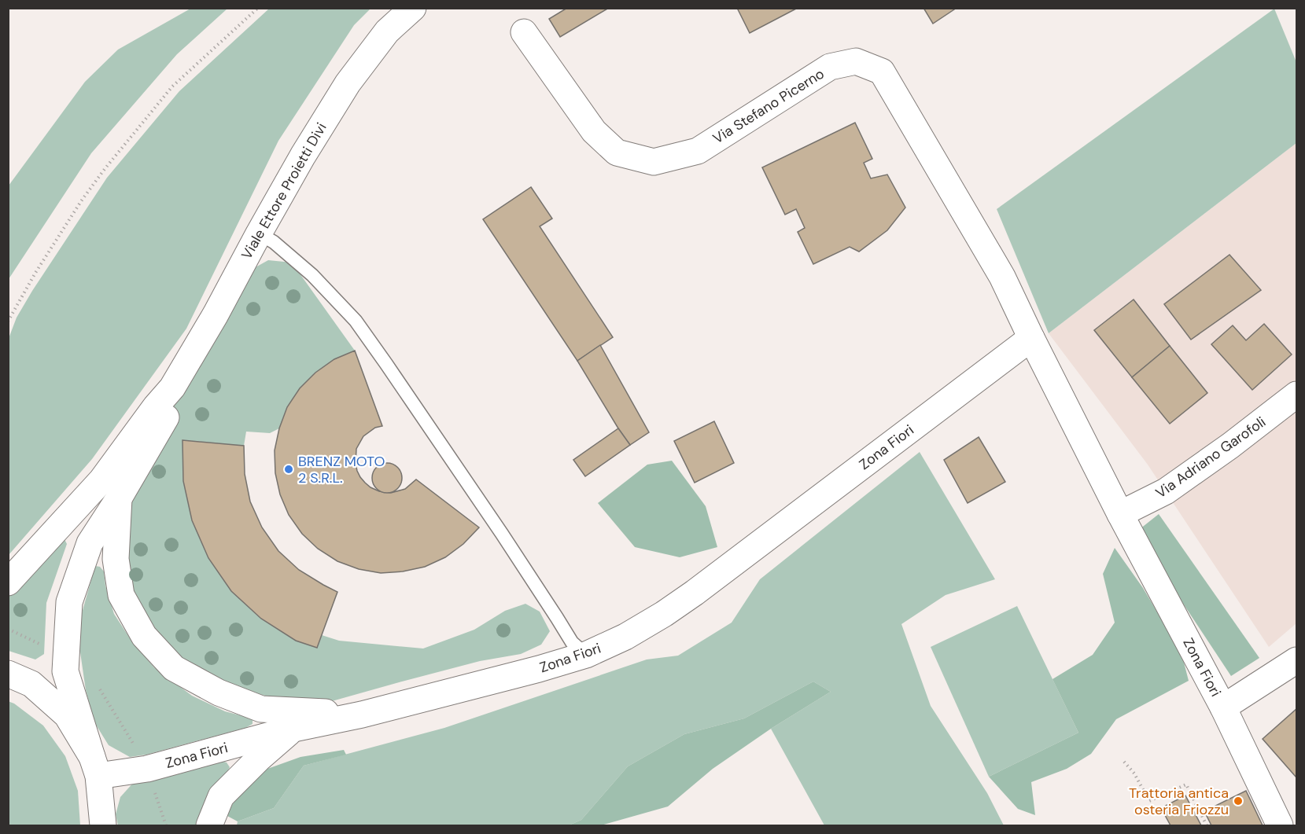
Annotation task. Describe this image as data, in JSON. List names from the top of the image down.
{
  "streets": {
    "street": [
      "Via Stefano Picerno",
      "Viale Ettore Proietti Divi",
      "Zona Fiori",
      "Via Adriano Garofoli"
    ]
  },
  "crossings": [
    ["Via Stefano Picerno", "Zona Fiori"],
    ["Viale Ettore Proietti Divi", "Zona Fiori"],
    ["Zona Fiori", "Via Adriano Garofoli"]
  ],
  "places": ["BRENZ MOTO 2 S.R.L.", "Trattoria antica osteria Friozzu"]
}
